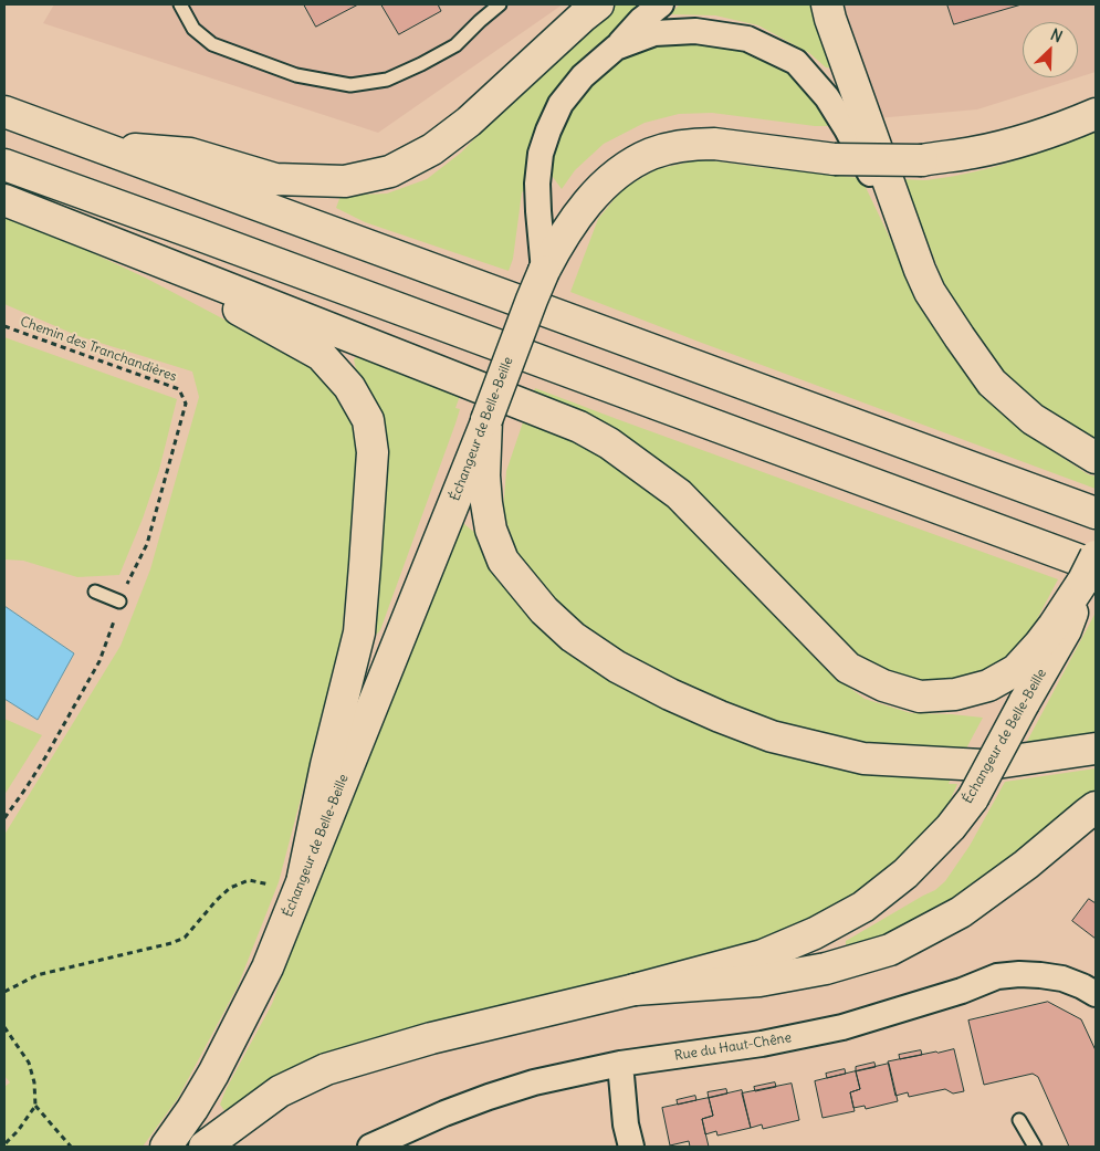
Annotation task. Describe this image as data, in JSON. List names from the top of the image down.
{
  "streets": {
    "main road": ["Échangeur de Belle-Beille"],
    "street": ["Rue du Haut-Chêne"],
    "path": ["Chemin des Tranchandières"]
  },
  "north": "top right"
}
